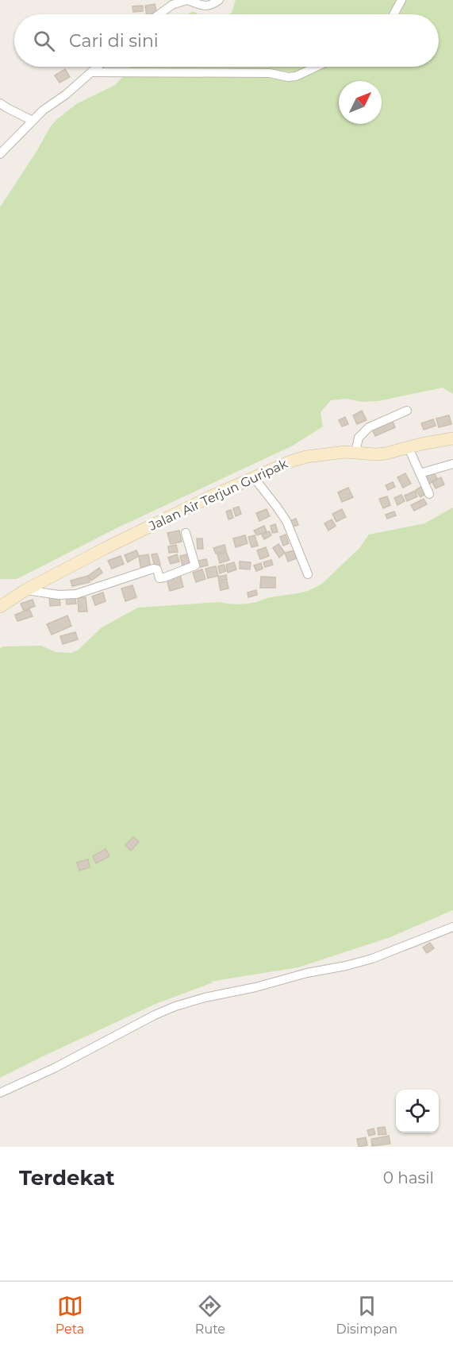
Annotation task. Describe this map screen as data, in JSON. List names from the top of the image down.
{
  "streets": {
    "street": ["Jalan Air Terjun Guripak"]
  },
  "north": "top right",
  "page": {
    "search": "Cari di sini",
    "heading": ["Terdekat", "0 hasil"],
    "nav": ["Peta", "Rute", "Disimpan"]
  }
}
